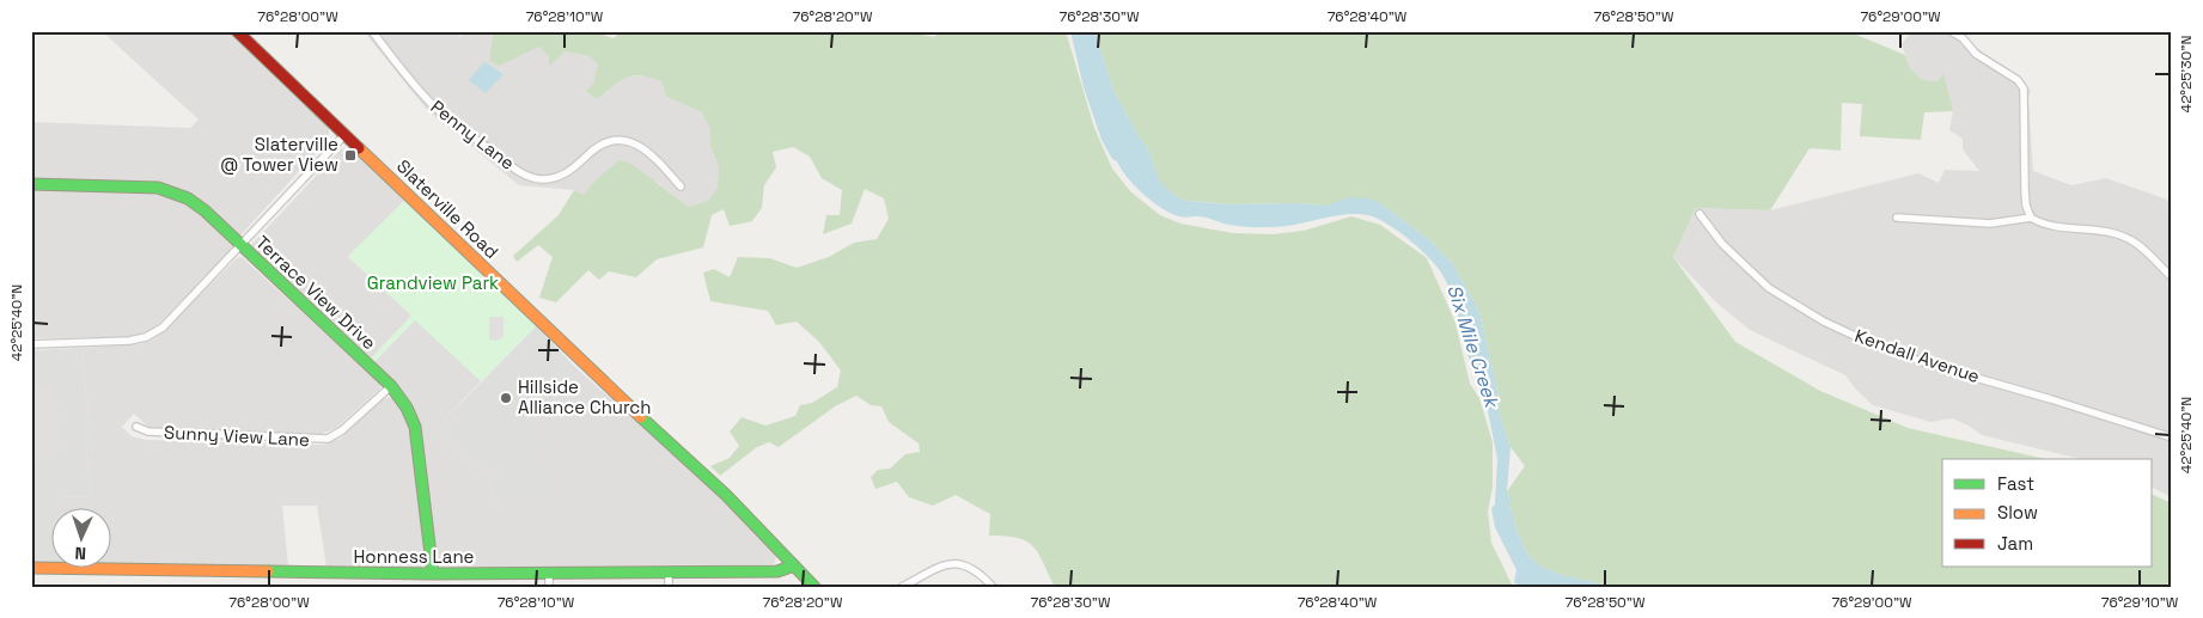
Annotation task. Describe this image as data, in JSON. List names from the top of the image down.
{
  "streets": {
    "main road": ["Slaterville Road", "Terrace View Drive", "Honness Lane"],
    "street": ["Penny Lane", "Kendall Avenue", "Sunny View Lane"]
  },
  "crossings": [
    ["Slaterville Road", "Honness Lane"],
    ["Terrace View Drive", "Sunny View Lane"],
    ["Terrace View Drive", "Honness Lane"]
  ],
  "water": ["Six Mile Creek"],
  "parks": ["Grandview Park"],
  "places": {
    "transit": ["Slaterville @ Tower View"],
    "other": ["Hillside Alliance Church"]
  },
  "legend": ["Fast", "Slow", "Jam"],
  "north": "bottom",
  "coordinates": [
    "76°28'00\"W",
    "76°28'10\"W",
    "76°28'20\"W",
    "76°28'30\"W",
    "76°28'40\"W",
    "76°28'50\"W",
    "76°29'00\"W",
    "42°25'30\"N",
    "42°25'40\"N",
    "76°29'10\"W"
  ]
}
